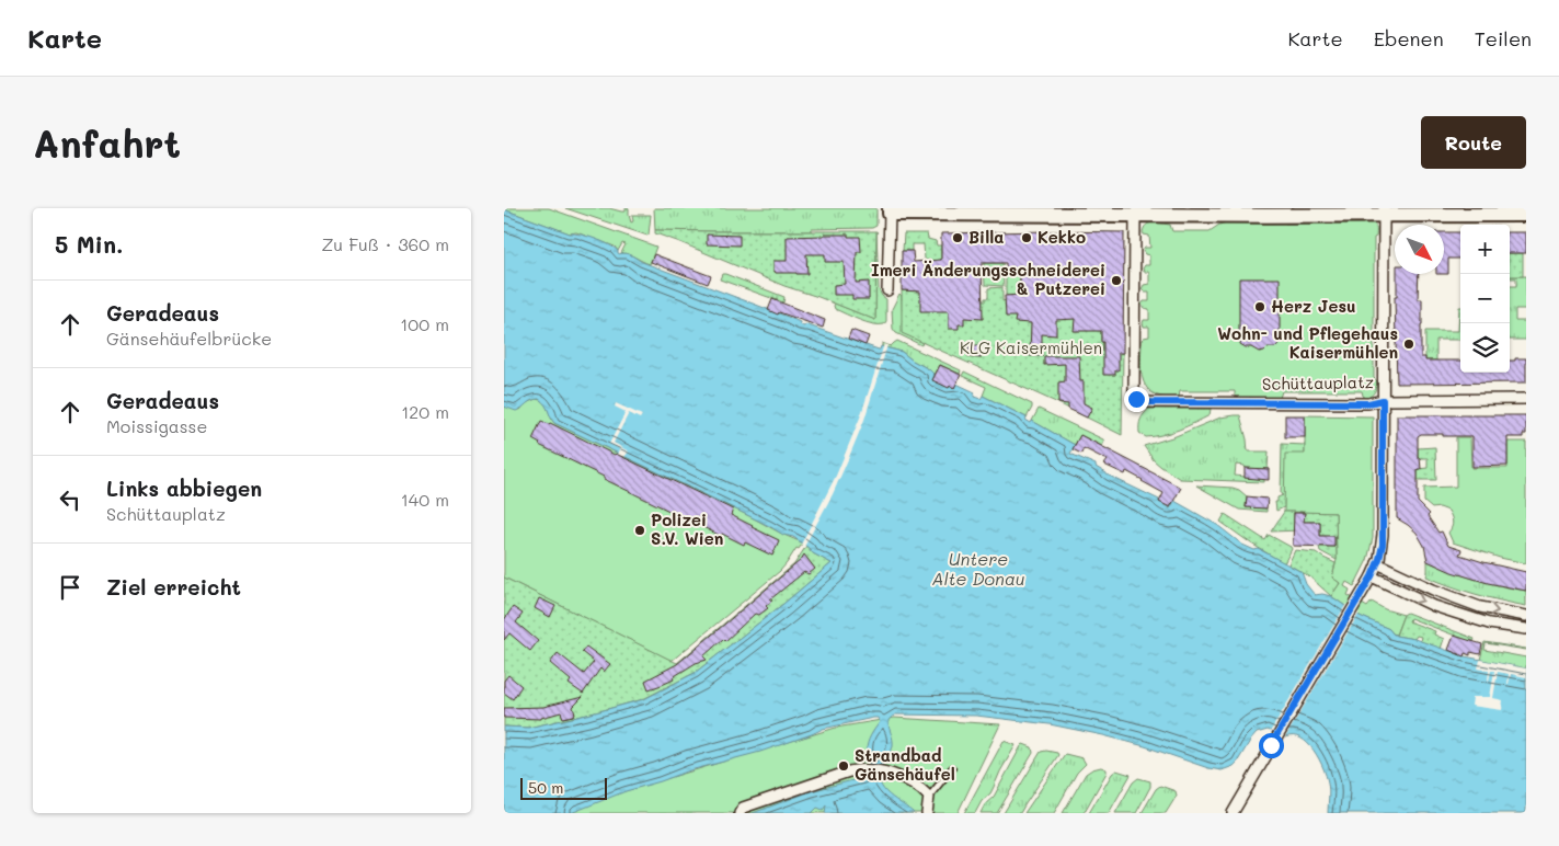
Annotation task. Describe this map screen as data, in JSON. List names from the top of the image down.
{
  "streets": {
    "street": ["Schüttauplatz"]
  },
  "water": ["Untere Alte Donau"],
  "parks": ["KLG Kaisermühlen"],
  "places": [
    "Billa",
    "Kekko",
    "Imeri Änderungsschneiderei & Putzerei",
    "Herz Jesu",
    "Wohn- und Pflegehaus Kaisermühlen",
    "Polizei S.V. Wien",
    "Strandbad Gänsehäufel"
  ],
  "scale_bar": "50 m",
  "north": "bottom right",
  "page": {
    "header": "Karte",
    "nav": ["Karte", "Ebenen", "Teilen"],
    "buttons": "Route",
    "title": "Anfahrt",
    "heading": ["5 Min.", "Zu Fuß · 360 m"],
    "map_buttons": ["+", "−"],
    "list": [
      ["Geradeaus", "Gänsehäufelbrücke", "100 m"],
      ["Geradeaus", "Moissigasse", "120 m"],
      ["Links abbiegen", "Schüttauplatz", "140 m"],
      "Ziel erreicht"
    ],
    "scale": "50 m"
  }
}
